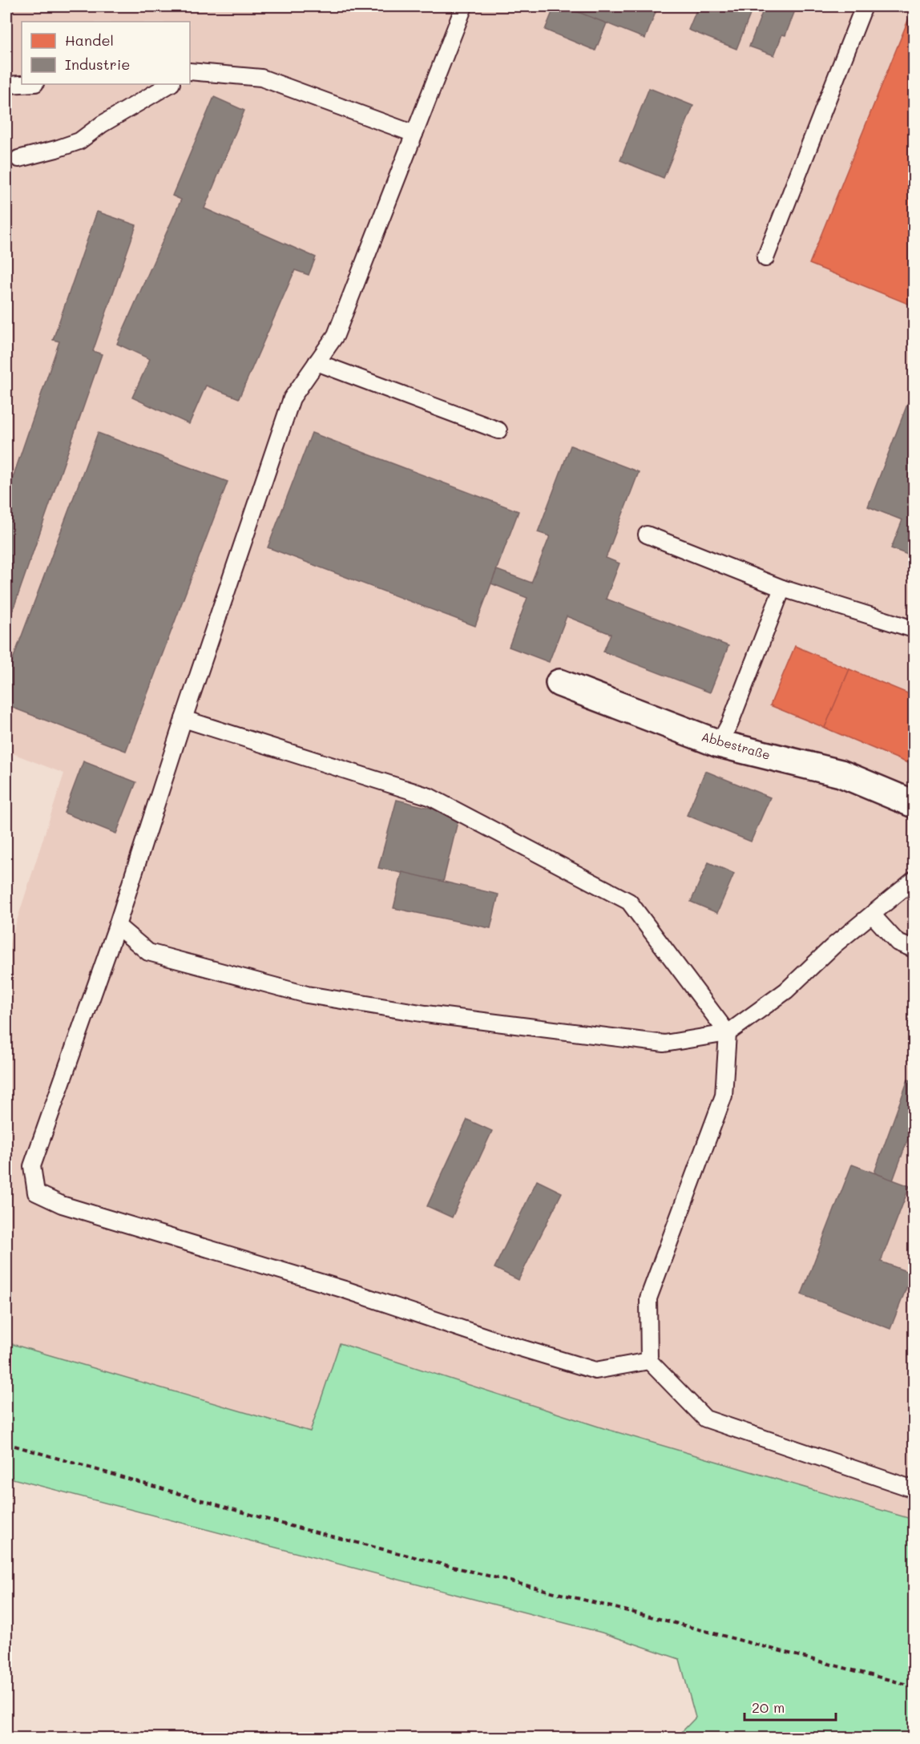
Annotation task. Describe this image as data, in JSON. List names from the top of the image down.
{
  "streets": {
    "street": ["Abbestraße"]
  },
  "legend": ["Handel", "Industrie"],
  "scale_bar": "20 m"
}
